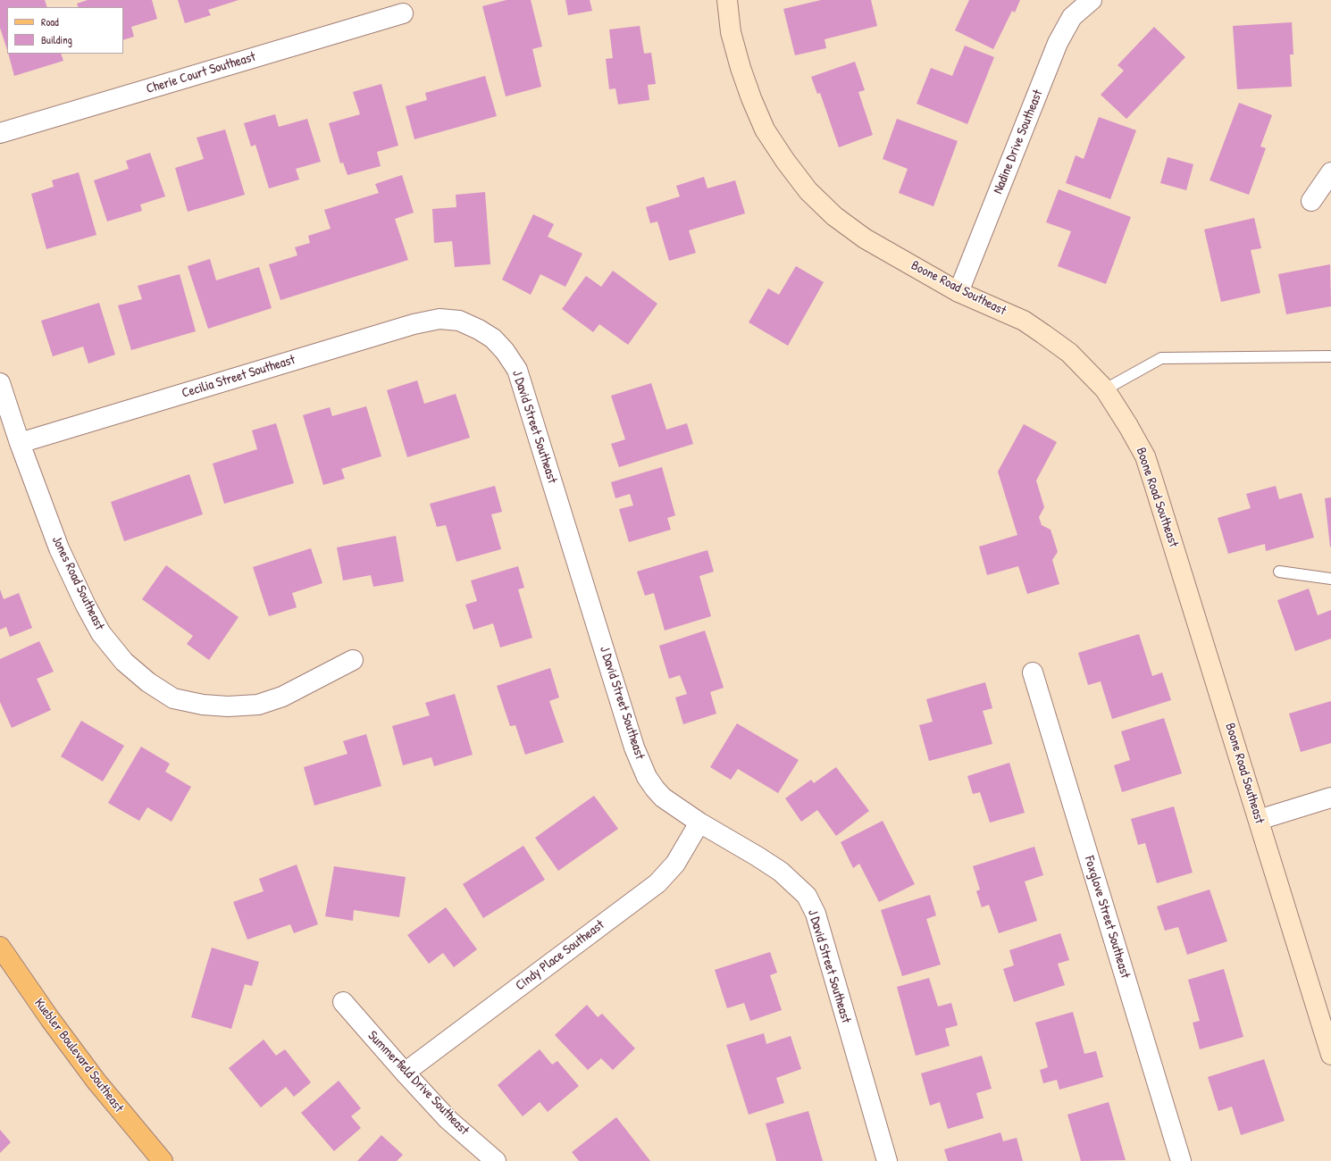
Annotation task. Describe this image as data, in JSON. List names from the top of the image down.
{
  "streets": {
    "main road": ["Kuebler Boulevard Southeast"],
    "street": [
      "Cherie Court Southeast",
      "Nadine Drive Southeast",
      "Boone Road Southeast",
      "Cecilia Street Southeast",
      "J David Street Southeast",
      "Jones Road Southeast",
      "Foxglove Street Southeast",
      "Cindy Place Southeast",
      "Summerfield Drive Southeast"
    ]
  },
  "crossings": [
    ["Nadine Drive Southeast", "Boone Road Southeast"],
    ["Cecilia Street Southeast", "J David Street Southeast"],
    ["Cecilia Street Southeast", "Jones Road Southeast"],
    ["J David Street Southeast", "Cindy Place Southeast"],
    ["Cindy Place Southeast", "Summerfield Drive Southeast"]
  ],
  "legend": ["Road", "Building"]
}
